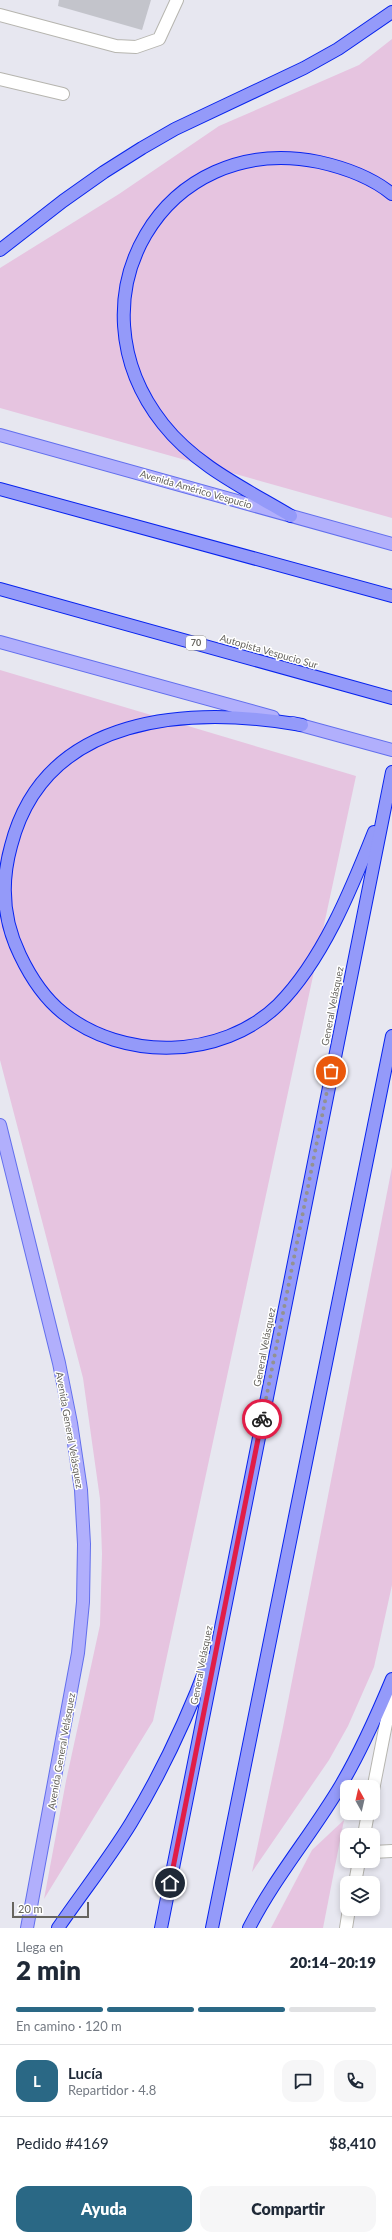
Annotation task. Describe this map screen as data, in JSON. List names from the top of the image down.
{
  "streets": {
    "highway": ["70", "Autopista Vespucio Sur", "General Velásquez"],
    "main road": ["Avenida Américo Vespucio", "Avenida General Velásquez"]
  },
  "scale_bar": "20 m",
  "north": "top",
  "page": {
    "scale": "20 m",
    "heading": ["2 min", "Llega en", "20:14–20:19"],
    "panel": [
      "Lucía",
      "Repartidor · 4.8",
      "Pedido #4169",
      "$8,410"
    ],
    "bar": "En camino · 120 m",
    "round": "L",
    "buttons": ["Ayuda", "Compartir"]
  }
}
